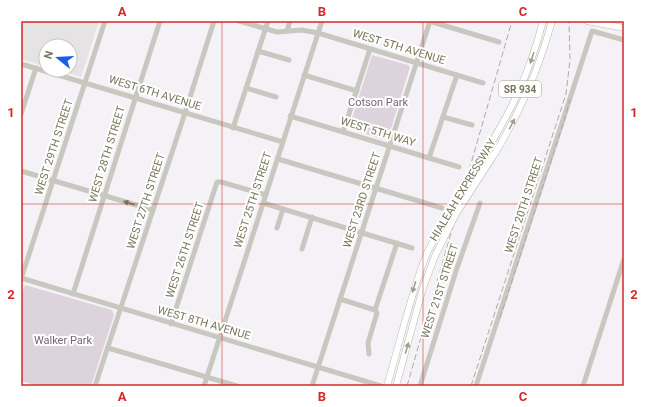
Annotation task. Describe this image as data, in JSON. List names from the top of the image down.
{
  "streets": {
    "main road": ["SR 934", "HIALEAH EXPRESSWAY"],
    "street": [
      "WEST 5TH AVENUE",
      "WEST 6TH AVENUE",
      "WEST 5TH WAY",
      "WEST 29TH STREET",
      "WEST 28TH STREET",
      "WEST 25TH STREET",
      "WEST 23RD STREET",
      "WEST 27TH STREET",
      "WEST 20TH STREET",
      "WEST 26TH STREET",
      "WEST 21ST STREET",
      "WEST 8TH AVENUE"
    ]
  },
  "crossings": [
    ["WEST 5TH AVENUE", "WEST 25TH STREET"],
    ["WEST 5TH AVENUE", "WEST 23RD STREET"],
    ["WEST 6TH AVENUE", "WEST 29TH STREET"],
    ["WEST 6TH AVENUE", "WEST 28TH STREET"],
    ["WEST 6TH AVENUE", "WEST 25TH STREET"],
    ["WEST 6TH AVENUE", "WEST 27TH STREET"],
    ["WEST 5TH WAY", "WEST 25TH STREET"],
    ["WEST 5TH WAY", "WEST 23RD STREET"],
    ["WEST 29TH STREET", "WEST 8TH AVENUE"],
    ["WEST 28TH STREET", "WEST 8TH AVENUE"],
    ["WEST 25TH STREET", "WEST 26TH STREET"],
    ["WEST 25TH STREET", "WEST 8TH AVENUE"],
    ["WEST 23RD STREET", "WEST 8TH AVENUE"],
    ["WEST 27TH STREET", "WEST 8TH AVENUE"],
    ["WEST 26TH STREET", "WEST 8TH AVENUE"]
  ],
  "parks": ["Cotson Park", "Walker Park"],
  "north": "left",
  "grid": {
    "columns": ["A", "B", "C"],
    "rows": ["1", "2"]
  }
}
